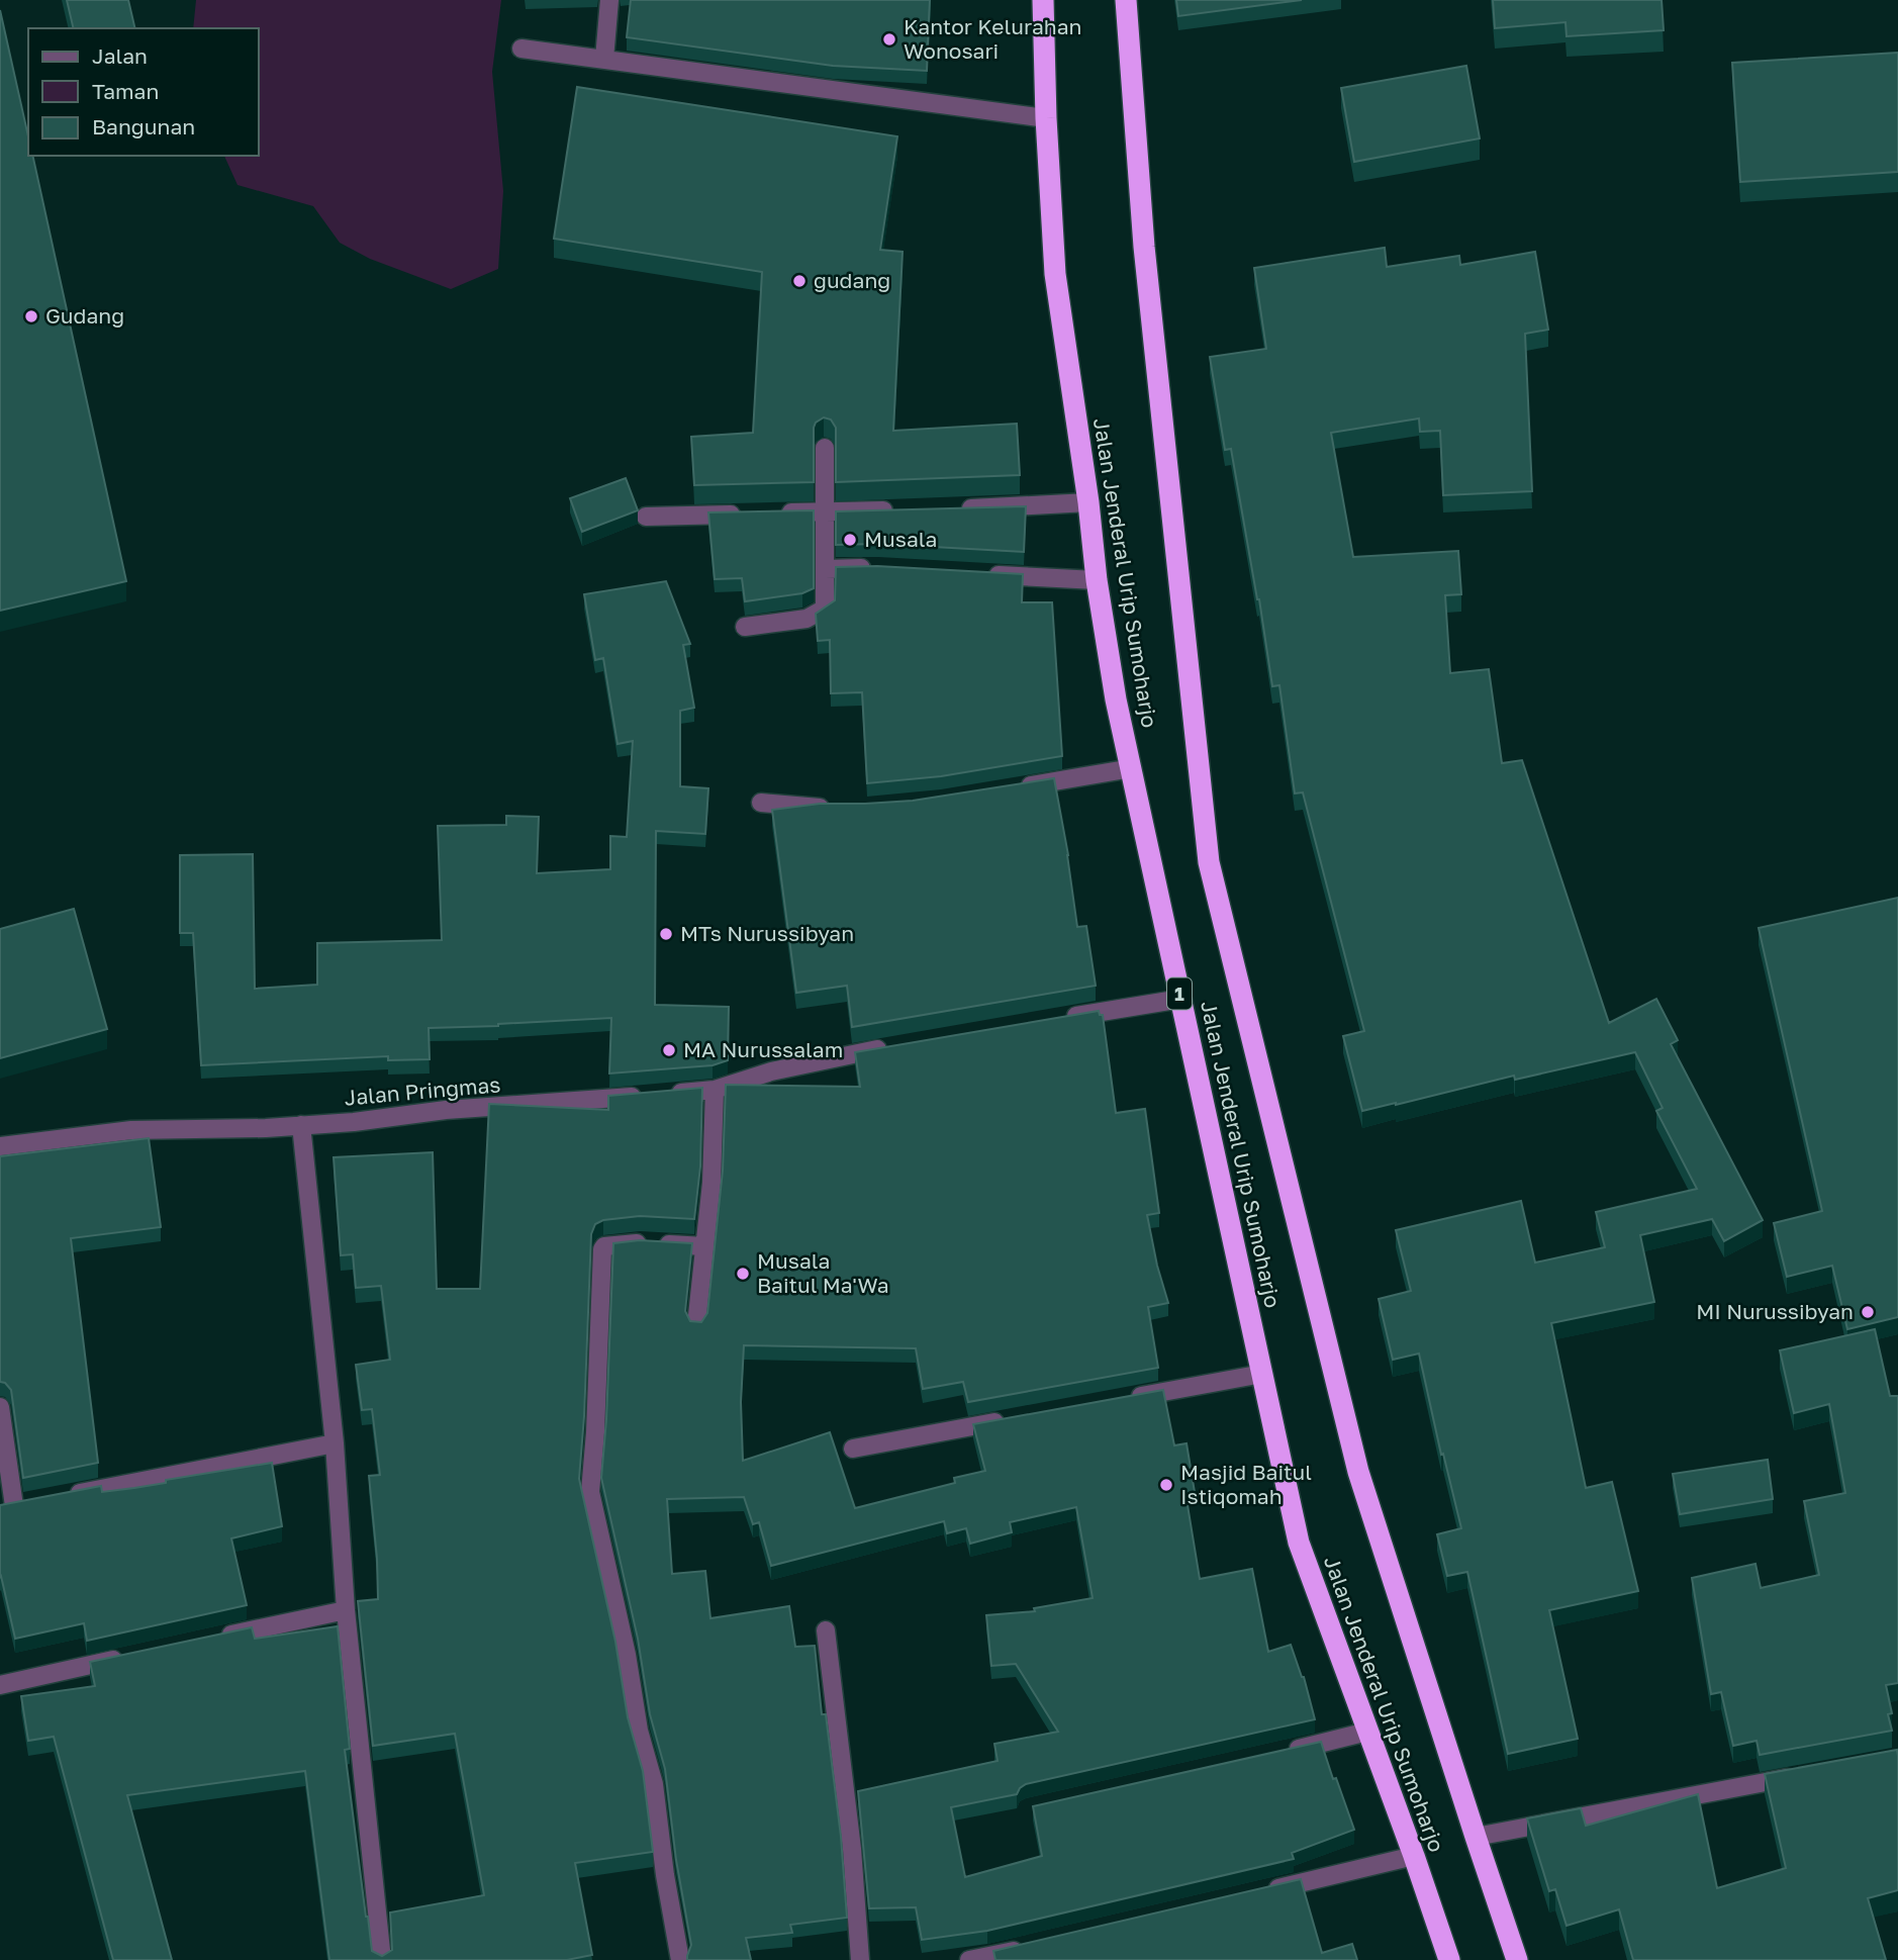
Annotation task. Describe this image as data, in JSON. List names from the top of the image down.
{
  "streets": {
    "highway": ["Jalan Jenderal Urip Sumoharjo", "1"],
    "street": ["Jalan Pringmas"]
  },
  "places": [
    "Kantor Kelurahan Wonosari",
    "gudang",
    "Gudang",
    "Musala",
    "MTs Nurussibyan",
    "MA Nurussalam",
    "Musala Baitul Ma'Wa",
    "MI Nurussibyan",
    "Masjid Baitul Istiqomah"
  ],
  "legend": ["Jalan", "Taman", "Bangunan"]
}
